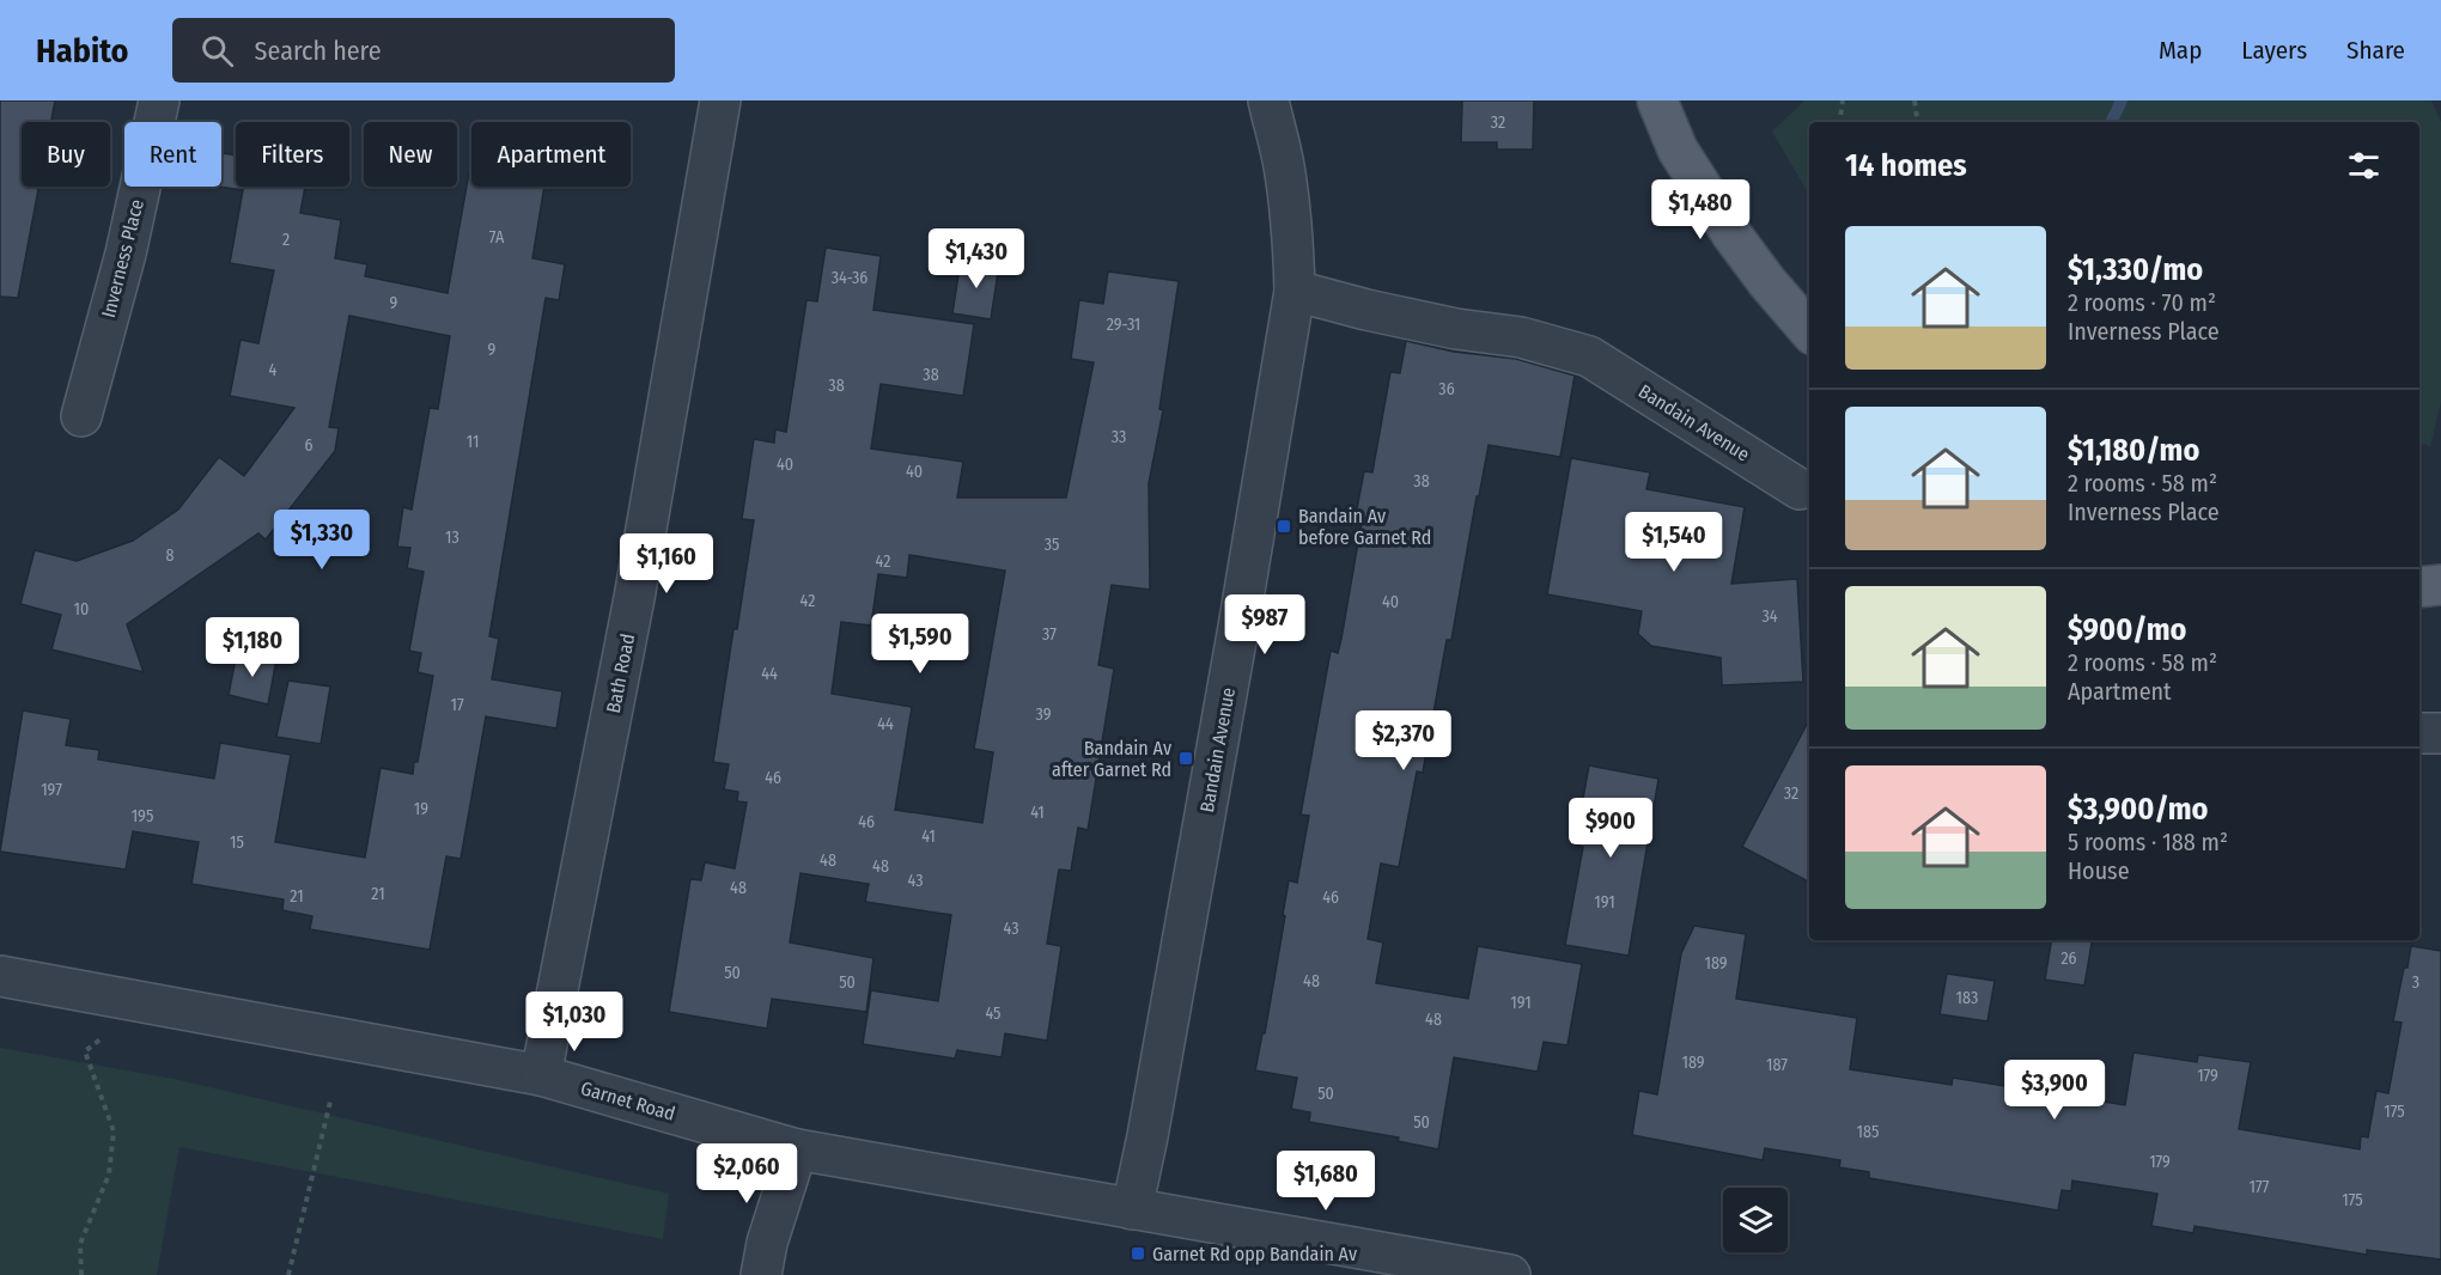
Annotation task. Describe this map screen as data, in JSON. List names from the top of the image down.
{
  "streets": {
    "street": [
      "Inverness Place",
      "Bandain Avenue",
      "Bath Road",
      "Garnet Road"
    ]
  },
  "crossings": [
    ["Bandain Avenue", "Garnet Road"],
    ["Bath Road", "Garnet Road"]
  ],
  "places": {
    "transit": ["Bandain Av before Garnet Rd", "Bandain Av after Garnet Rd", "Garnet Rd opp Bandain Av"]
  },
  "house_numbers": [
    "32",
    "7A",
    "2",
    "34-36",
    "9",
    "29-31",
    "9",
    "4",
    "38",
    "38",
    "36",
    "33",
    "11",
    "6",
    "40",
    "40",
    "38",
    "13",
    "35",
    "8",
    "42",
    "42",
    "40",
    "10",
    "34",
    "37",
    "44",
    "17",
    "39",
    "44",
    "46",
    "197",
    "32",
    "19",
    "41",
    "195",
    "46",
    "41",
    "15",
    "48",
    "48",
    "43",
    "48",
    "21",
    "21",
    "46",
    "191",
    "43",
    "26",
    "189",
    "50",
    "48",
    "50",
    "3",
    "183",
    "191",
    "45",
    "48",
    "189",
    "187",
    "179",
    "50",
    "175",
    "50",
    "185",
    "179",
    "177",
    "175"
  ],
  "page": {
    "header": "Habito",
    "search": "Search here",
    "nav": ["Map", "Layers", "Share"],
    "chip": [
      "Buy",
      "Rent",
      "Filters",
      "New",
      "Apartment"
    ],
    "heading": "14 homes",
    "price": [
      "$1,480",
      "$1,430",
      "$1,330",
      "$1,540",
      "$1,160",
      "$987",
      "$1,590",
      "$1,180",
      "$2,370",
      "$900",
      "$1,030",
      "$3,900",
      "$2,060",
      "$1,680"
    ],
    "list": [
      {
        "name": "$1,330/mo",
        "note": "2 rooms · 70 m² · Inverness Place"
      },
      {
        "name": "$1,180/mo",
        "note": "2 rooms · 58 m² · Inverness Place"
      },
      {
        "name": "$900/mo",
        "note": "2 rooms · 58 m² · Apartment"
      },
      {
        "name": "$3,900/mo",
        "note": "5 rooms · 188 m² · House"
      }
    ]
  }
}
